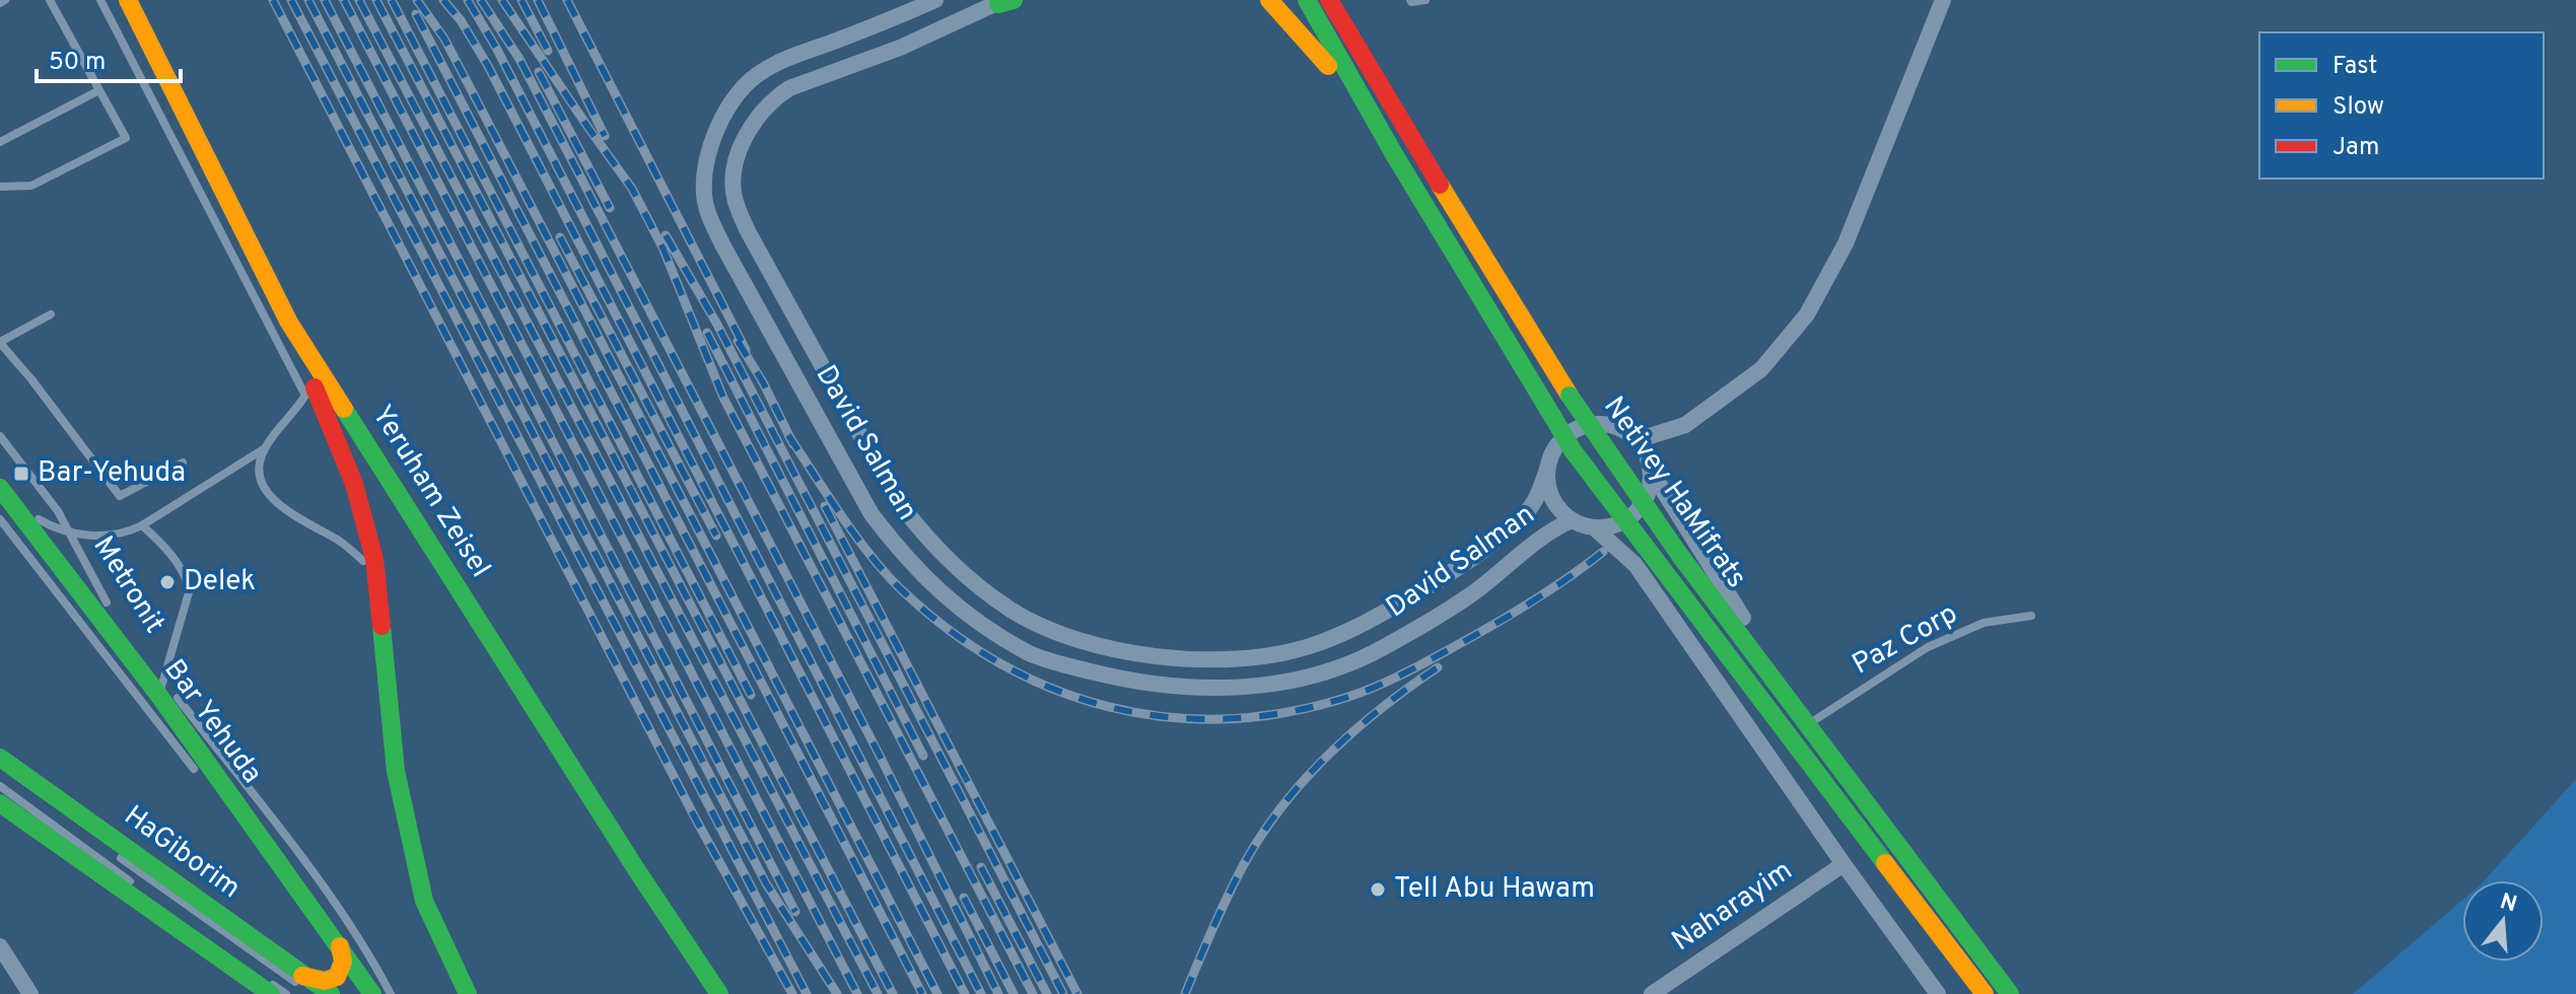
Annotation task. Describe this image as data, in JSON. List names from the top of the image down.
{
  "streets": {
    "main road": [
      "Yeruham Zeisel",
      "Netivey HaMifrats",
      "Bar Yehuda",
      "HaGiborim"
    ],
    "street": ["David Salman", "Naharayim"],
    "lane": ["Metronit", "Paz Corp"]
  },
  "crossings": [
    ["Metronit", "Bar Yehuda"]
  ],
  "places": {
    "transit": ["Bar-Yehuda"],
    "other": ["Delek", "Tell Abu Hawam"]
  },
  "legend": ["Fast", "Slow", "Jam"],
  "scale_bar": "50 m",
  "north": "top"
}
